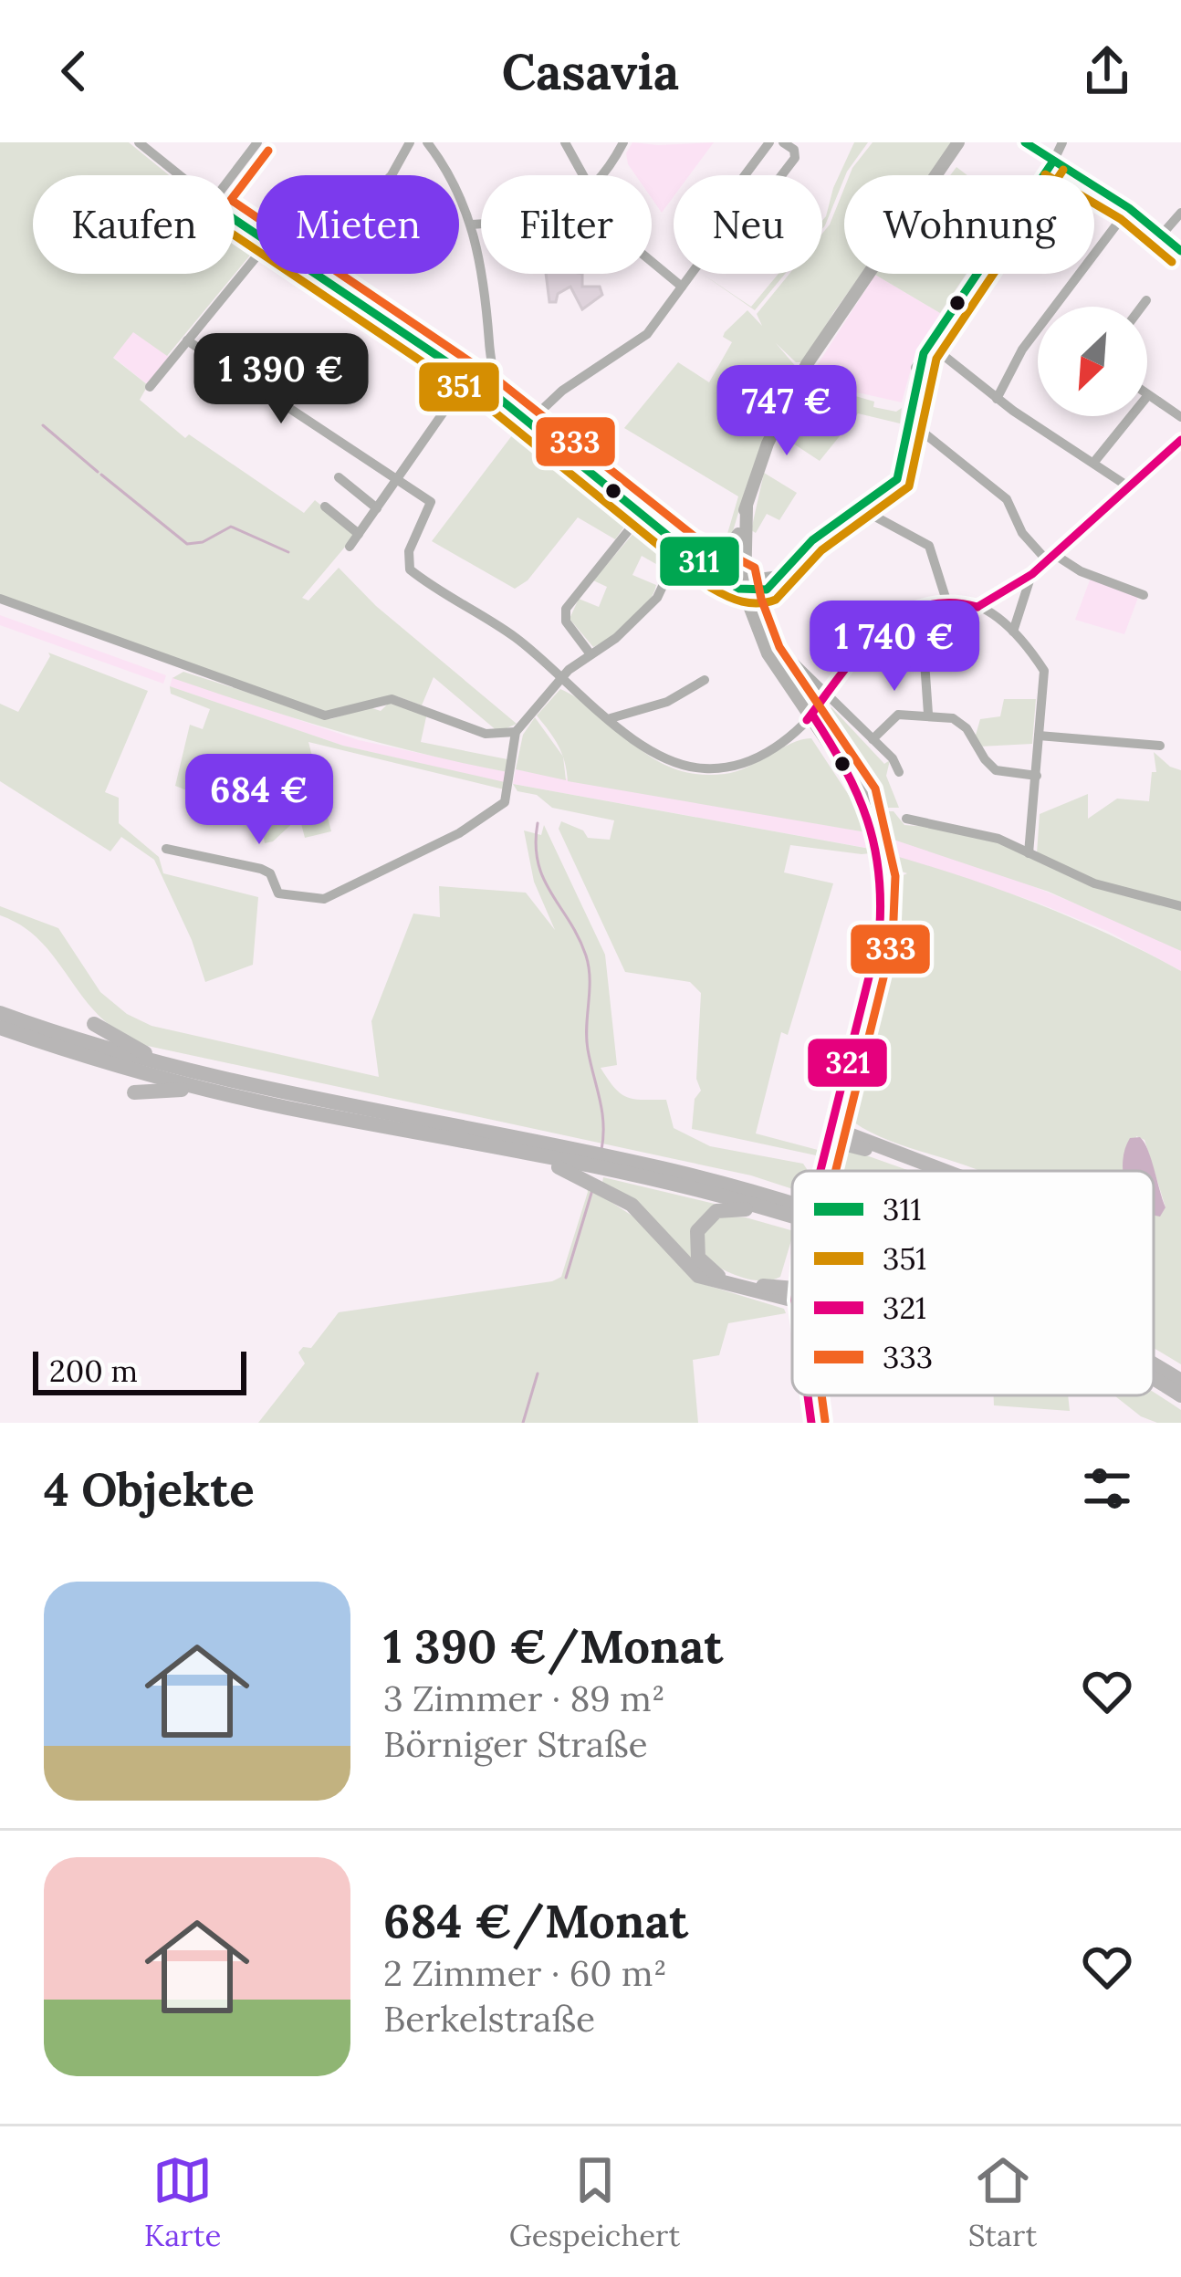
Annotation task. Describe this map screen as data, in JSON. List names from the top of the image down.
{
  "lines": [
    "transit line 311",
    "transit line 333",
    "transit line 351",
    "transit line 321"
  ],
  "legend": [
    "311",
    "351",
    "321",
    "333"
  ],
  "scale_bar": "200 m",
  "north": "bottom left",
  "page": {
    "header": "Casavia",
    "chip": [
      "Kaufen",
      "Mieten",
      "Filter",
      "Neu",
      "Wohnung"
    ],
    "price": [
      "1 390 €",
      "747 €",
      "1 740 €",
      "684 €"
    ],
    "scale": "200 m",
    "heading": "4 Objekte",
    "list": [
      {
        "name": "1 390 €/Monat",
        "note": "3 Zimmer · 89 m² · Börniger Straße"
      },
      {
        "name": "684 €/Monat",
        "note": "2 Zimmer · 60 m² · Berkelstraße"
      }
    ],
    "tabs": ["Karte", "Gespeichert", "Start"]
  }
}
